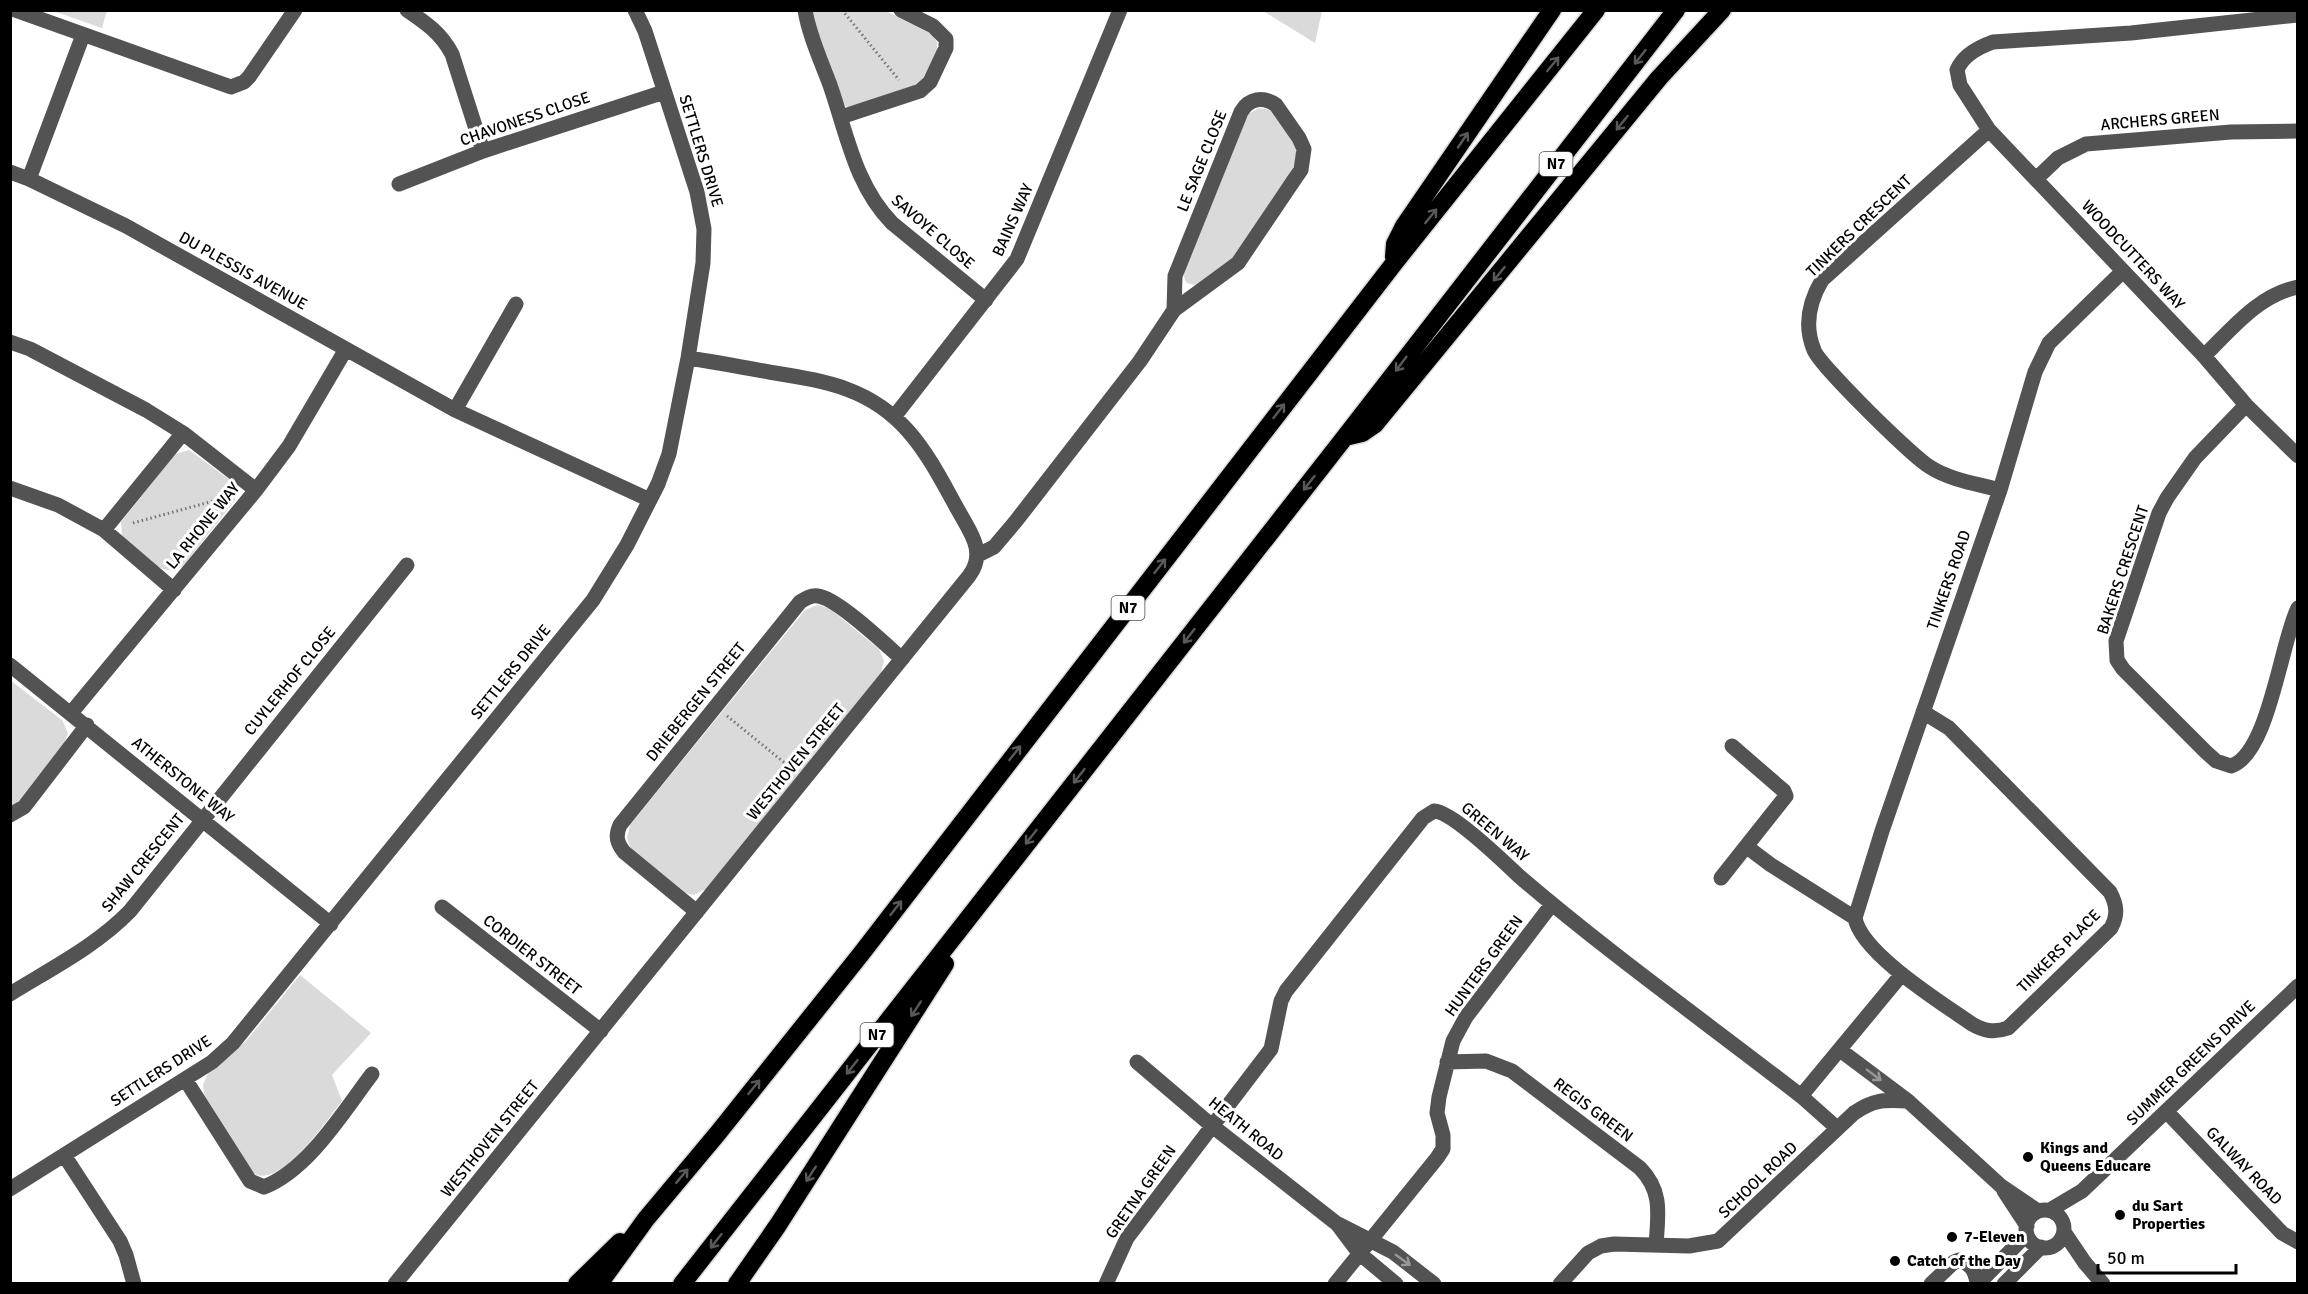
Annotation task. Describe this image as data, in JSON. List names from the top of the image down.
{
  "streets": {
    "highway": ["N7"],
    "street": [
      "CHAVONESS CLOSE",
      "ARCHERS GREEN",
      "SETTLERS DRIVE",
      "LE SAGE CLOSE",
      "BAINS WAY",
      "TINKERS CRESCENT",
      "SAVOYE CLOSE",
      "WOODCUTTERS WAY",
      "DU PLESSIS AVENUE",
      "LA RHONE WAY",
      "BAKERS CRESCENT",
      "TINKERS ROAD",
      "CUYLERHOF CLOSE",
      "DRIEBERGEN STREET",
      "WESTHOVEN STREET",
      "ATHERSTONE WAY",
      "GREEN WAY",
      "SHAW CRESCENT",
      "TINKERS PLACE",
      "CORDIER STREET",
      "HUNTERS GREEN",
      "SUMMER GREENS DRIVE",
      "REGIS GREEN",
      "HEATH ROAD",
      "GALWAY ROAD",
      "SCHOOL ROAD",
      "GRETNA GREEN"
    ]
  },
  "crossings": [
    ["CHAVONESS CLOSE", "SETTLERS DRIVE"],
    ["ARCHERS GREEN", "WOODCUTTERS WAY"],
    ["SETTLERS DRIVE", "DU PLESSIS AVENUE"],
    ["SETTLERS DRIVE", "ATHERSTONE WAY"],
    ["LE SAGE CLOSE", "WESTHOVEN STREET"],
    ["BAINS WAY", "SAVOYE CLOSE"],
    ["TINKERS CRESCENT", "WOODCUTTERS WAY"],
    ["TINKERS CRESCENT", "TINKERS ROAD"],
    ["WOODCUTTERS WAY", "BAKERS CRESCENT"],
    ["WOODCUTTERS WAY", "TINKERS ROAD"],
    ["DU PLESSIS AVENUE", "LA RHONE WAY"],
    ["LA RHONE WAY", "ATHERSTONE WAY"],
    ["TINKERS ROAD", "TINKERS PLACE"],
    ["CUYLERHOF CLOSE", "ATHERSTONE WAY"],
    ["CUYLERHOF CLOSE", "SHAW CRESCENT"],
    ["DRIEBERGEN STREET", "WESTHOVEN STREET"],
    ["WESTHOVEN STREET", "CORDIER STREET"],
    ["ATHERSTONE WAY", "SHAW CRESCENT"],
    ["GREEN WAY", "HUNTERS GREEN"],
    ["GREEN WAY", "HEATH ROAD"],
    ["GREEN WAY", "SCHOOL ROAD"],
    ["GREEN WAY", "GRETNA GREEN"],
    ["HUNTERS GREEN", "REGIS GREEN"],
    ["HUNTERS GREEN", "HEATH ROAD"],
    ["SUMMER GREENS DRIVE", "GALWAY ROAD"],
    ["REGIS GREEN", "SCHOOL ROAD"],
    ["HEATH ROAD", "GRETNA GREEN"]
  ],
  "places": [
    "Kings and Queens Educare",
    "du Sart Properties",
    "7-Eleven",
    "Catch of the Day"
  ],
  "scale_bar": "50 m"
}
